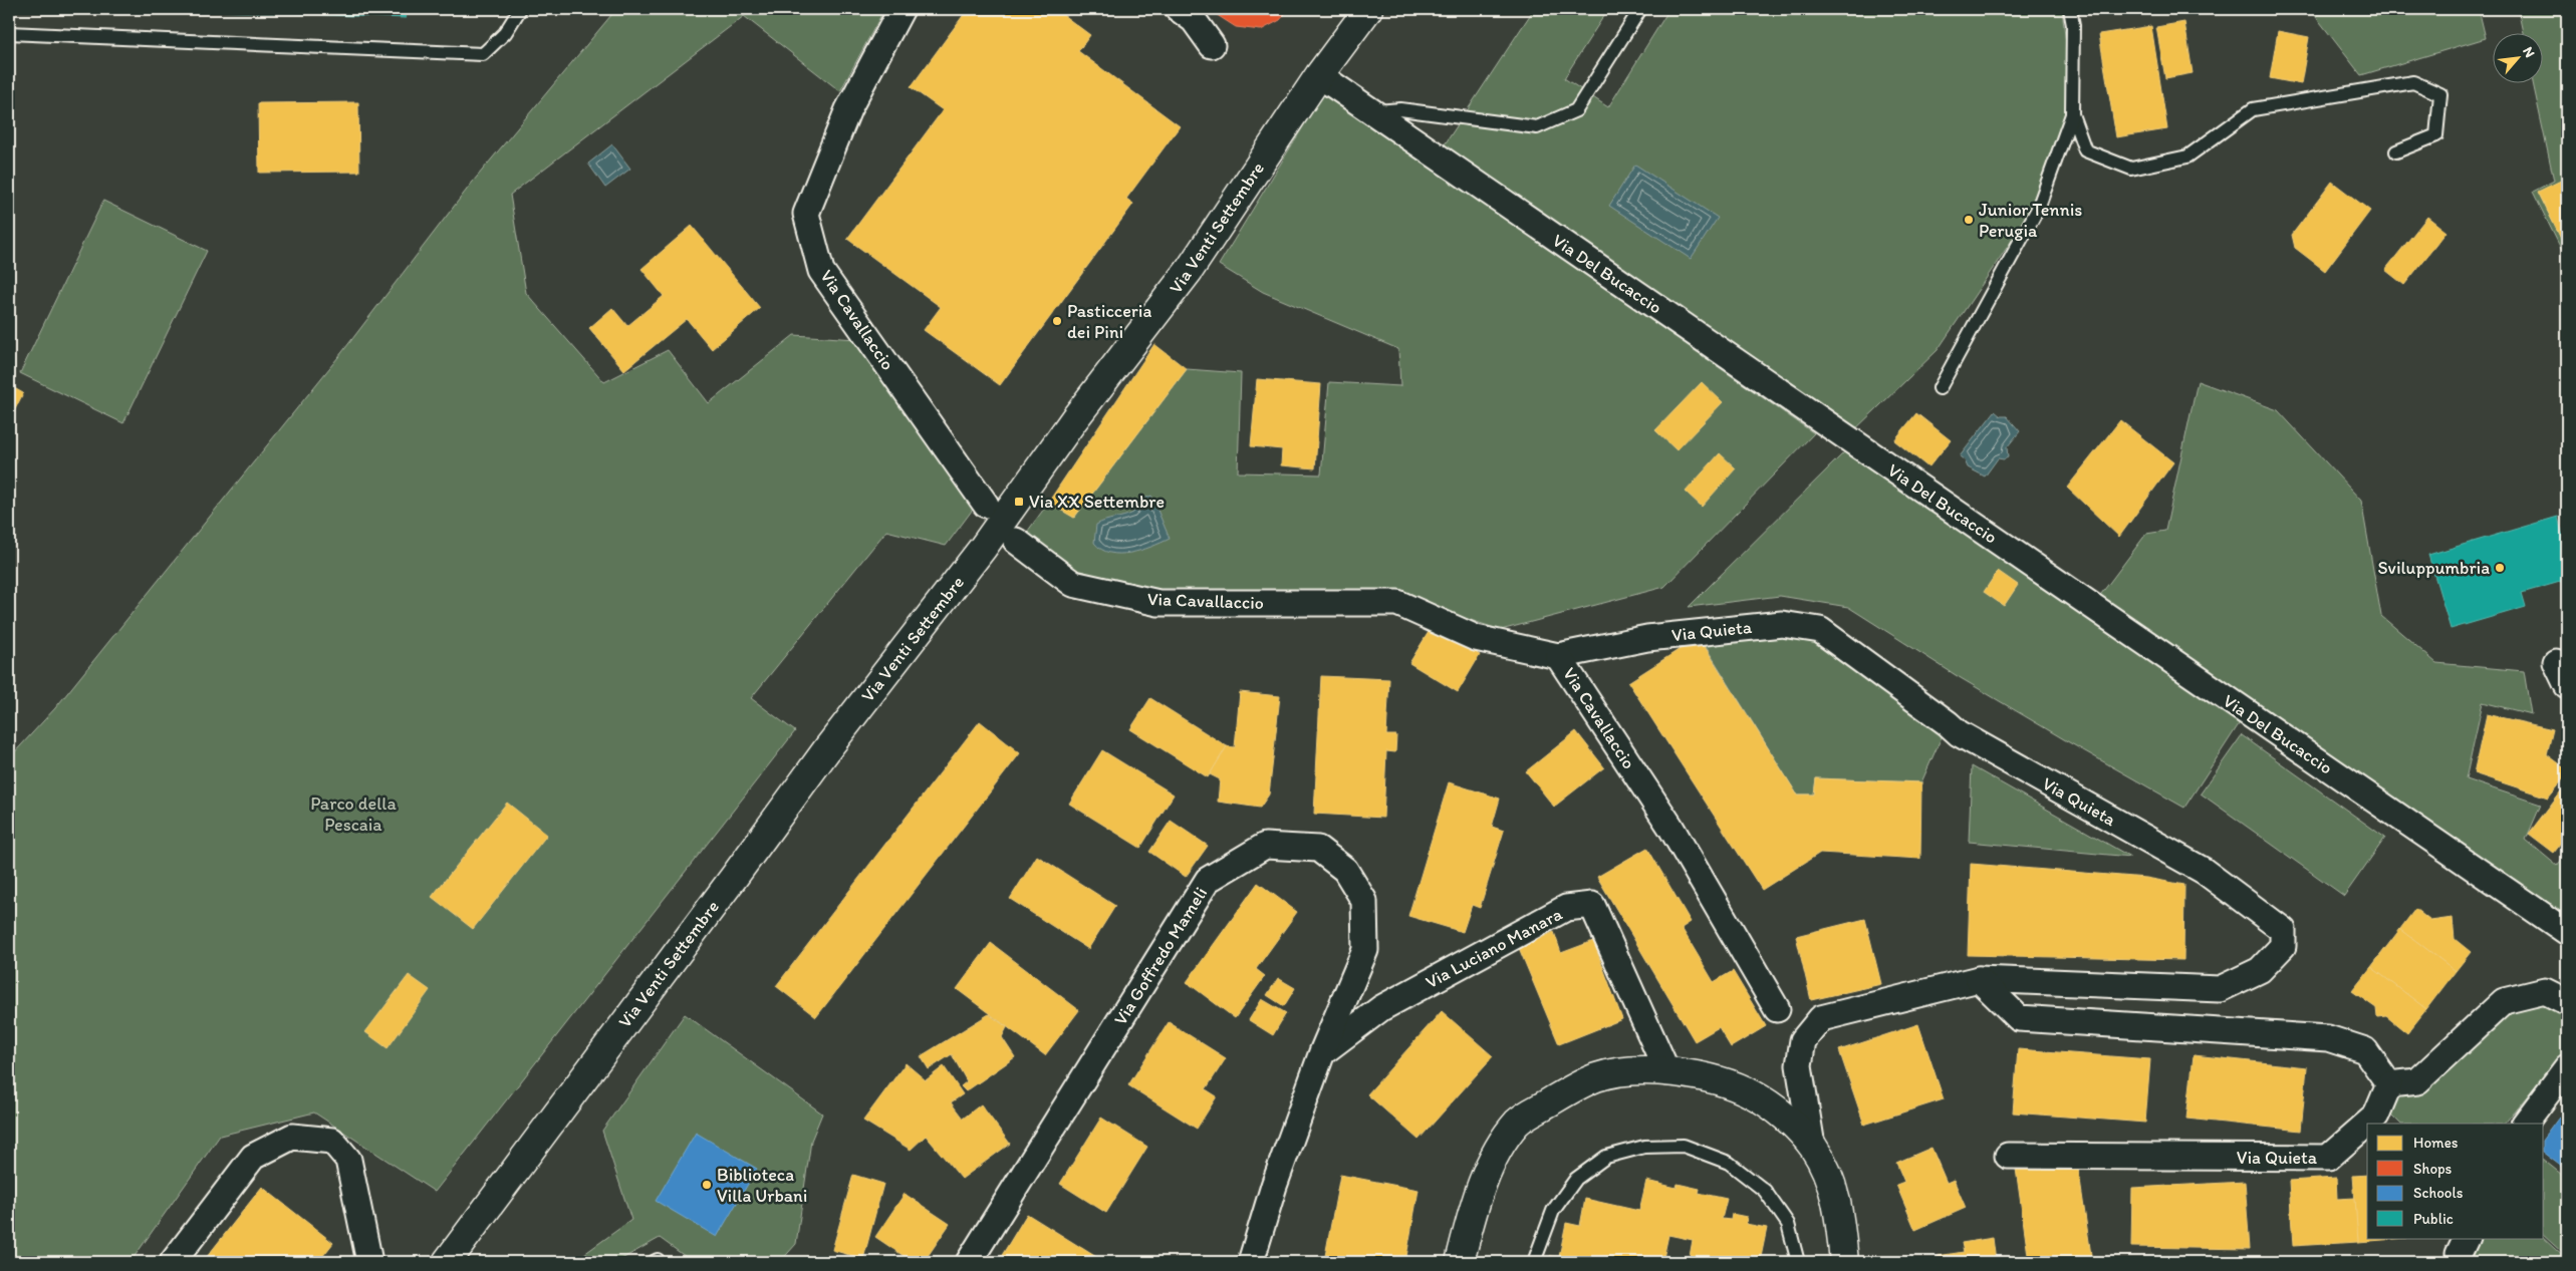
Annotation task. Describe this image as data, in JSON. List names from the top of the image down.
{
  "streets": {
    "street": [
      "Via Venti Settembre",
      "Via Del Bucaccio",
      "Via Cavallaccio",
      "Via Quieta",
      "Via Luciano Manara",
      "Via Goffredo Mameli"
    ]
  },
  "crossings": [
    ["Via Venti Settembre", "Via Del Bucaccio"],
    ["Via Cavallaccio", "Via Quieta"],
    ["Via Luciano Manara", "Via Goffredo Mameli"]
  ],
  "parks": ["Parco della Pescaia"],
  "places": {
    "other": [
      "Junior Tennis Perugia",
      "Pasticceria dei Pini",
      "Sviluppumbria",
      "Biblioteca Villa Urbani"
    ],
    "transit": ["Via XX Settembre"]
  },
  "legend": [
    "Homes",
    "Shops",
    "Schools",
    "Public"
  ],
  "north": "top right"
}
